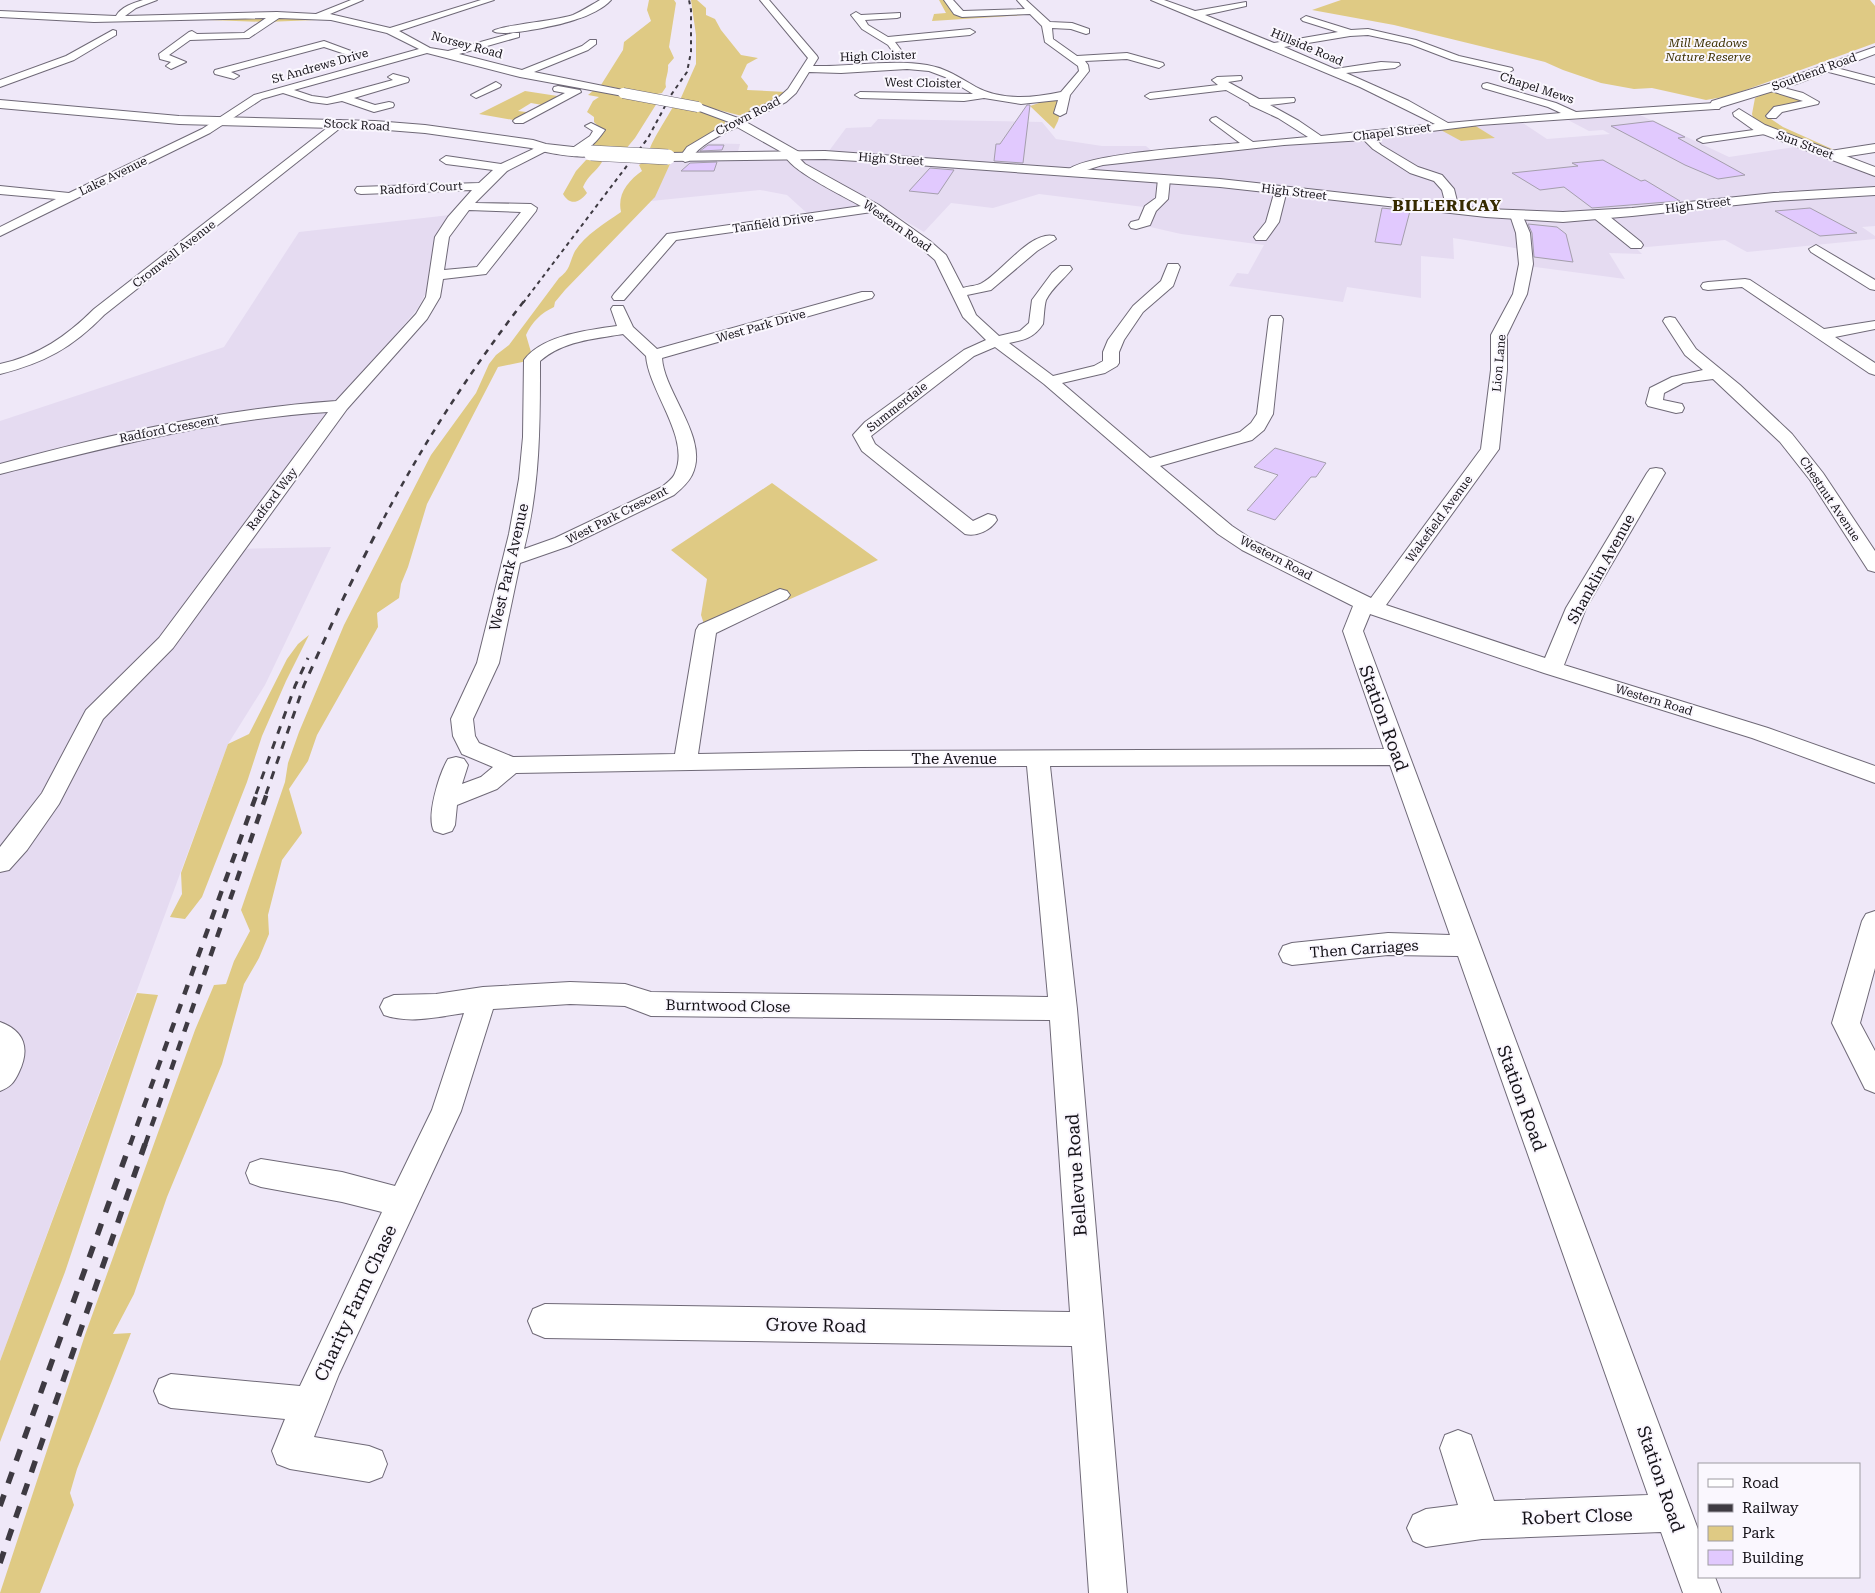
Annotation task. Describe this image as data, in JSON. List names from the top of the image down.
{
  "streets": {
    "main road": [
      "Southend Road",
      "Stock Road",
      "Sun Street",
      "High Street"
    ],
    "street": [
      "Norsey Road",
      "Hillside Road",
      "High Cloister",
      "St Andrews Drive",
      "West Cloister",
      "Chapel Mews",
      "Crown Road",
      "Chapel Street",
      "Lake Avenue",
      "Radford Court",
      "Tanfield Drive",
      "Western Road",
      "Cromwell Avenue",
      "West Park Drive",
      "Lion Lane",
      "Summerdale",
      "Radford Crescent",
      "Radford Way",
      "Chestnut Avenue",
      "West Park Crescent",
      "Wakefield Avenue",
      "West Park Avenue",
      "Shanklin Avenue",
      "Station Road",
      "The Avenue",
      "Then Carriages",
      "Burntwood Close",
      "Bellevue Road",
      "Charity Farm Chase",
      "Grove Road",
      "Robert Close"
    ]
  },
  "crossings": [
    ["Norsey Road", "St Andrews Drive"],
    ["Norsey Road", "Crown Road"],
    ["Norsey Road", "High Street"],
    ["Norsey Road", "Western Road"],
    ["Hillside Road", "Chapel Street"],
    ["High Cloister", "West Cloister"],
    ["High Cloister", "Crown Road"],
    ["St Andrews Drive", "Stock Road"],
    ["St Andrews Drive", "Lake Avenue"],
    ["Southend Road", "Chapel Street"],
    ["Southend Road", "Sun Street"],
    ["Chapel Mews", "Chapel Street"],
    ["Crown Road", "Stock Road"],
    ["Stock Road", "High Street"],
    ["Stock Road", "Lake Avenue"],
    ["Stock Road", "Cromwell Avenue"],
    ["Stock Road", "Radford Way"],
    ["Chapel Street", "High Street"],
    ["High Street", "Western Road"],
    ["High Street", "Lion Lane"],
    ["Radford Court", "Radford Way"],
    ["Tanfield Drive", "Western Road"],
    ["Tanfield Drive", "West Park Avenue"],
    ["Western Road", "Summerdale"],
    ["Western Road", "Wakefield Avenue"],
    ["Western Road", "Shanklin Avenue"],
    ["Western Road", "Station Road"],
    ["West Park Drive", "West Park Crescent"],
    ["Lion Lane", "Wakefield Avenue"],
    ["Radford Crescent", "Radford Way"],
    ["West Park Crescent", "West Park Avenue"],
    ["Wakefield Avenue", "Station Road"],
    ["West Park Avenue", "The Avenue"],
    ["Station Road", "The Avenue"],
    ["Station Road", "Then Carriages"],
    ["Station Road", "Robert Close"],
    ["The Avenue", "Bellevue Road"],
    ["Burntwood Close", "Bellevue Road"],
    ["Burntwood Close", "Charity Farm Chase"],
    ["Bellevue Road", "Grove Road"]
  ],
  "districts": ["BILLERICAY"],
  "parks": ["Mill Meadows Nature Reserve"],
  "legend": [
    "Road",
    "Railway",
    "Park",
    "Building"
  ]
}
